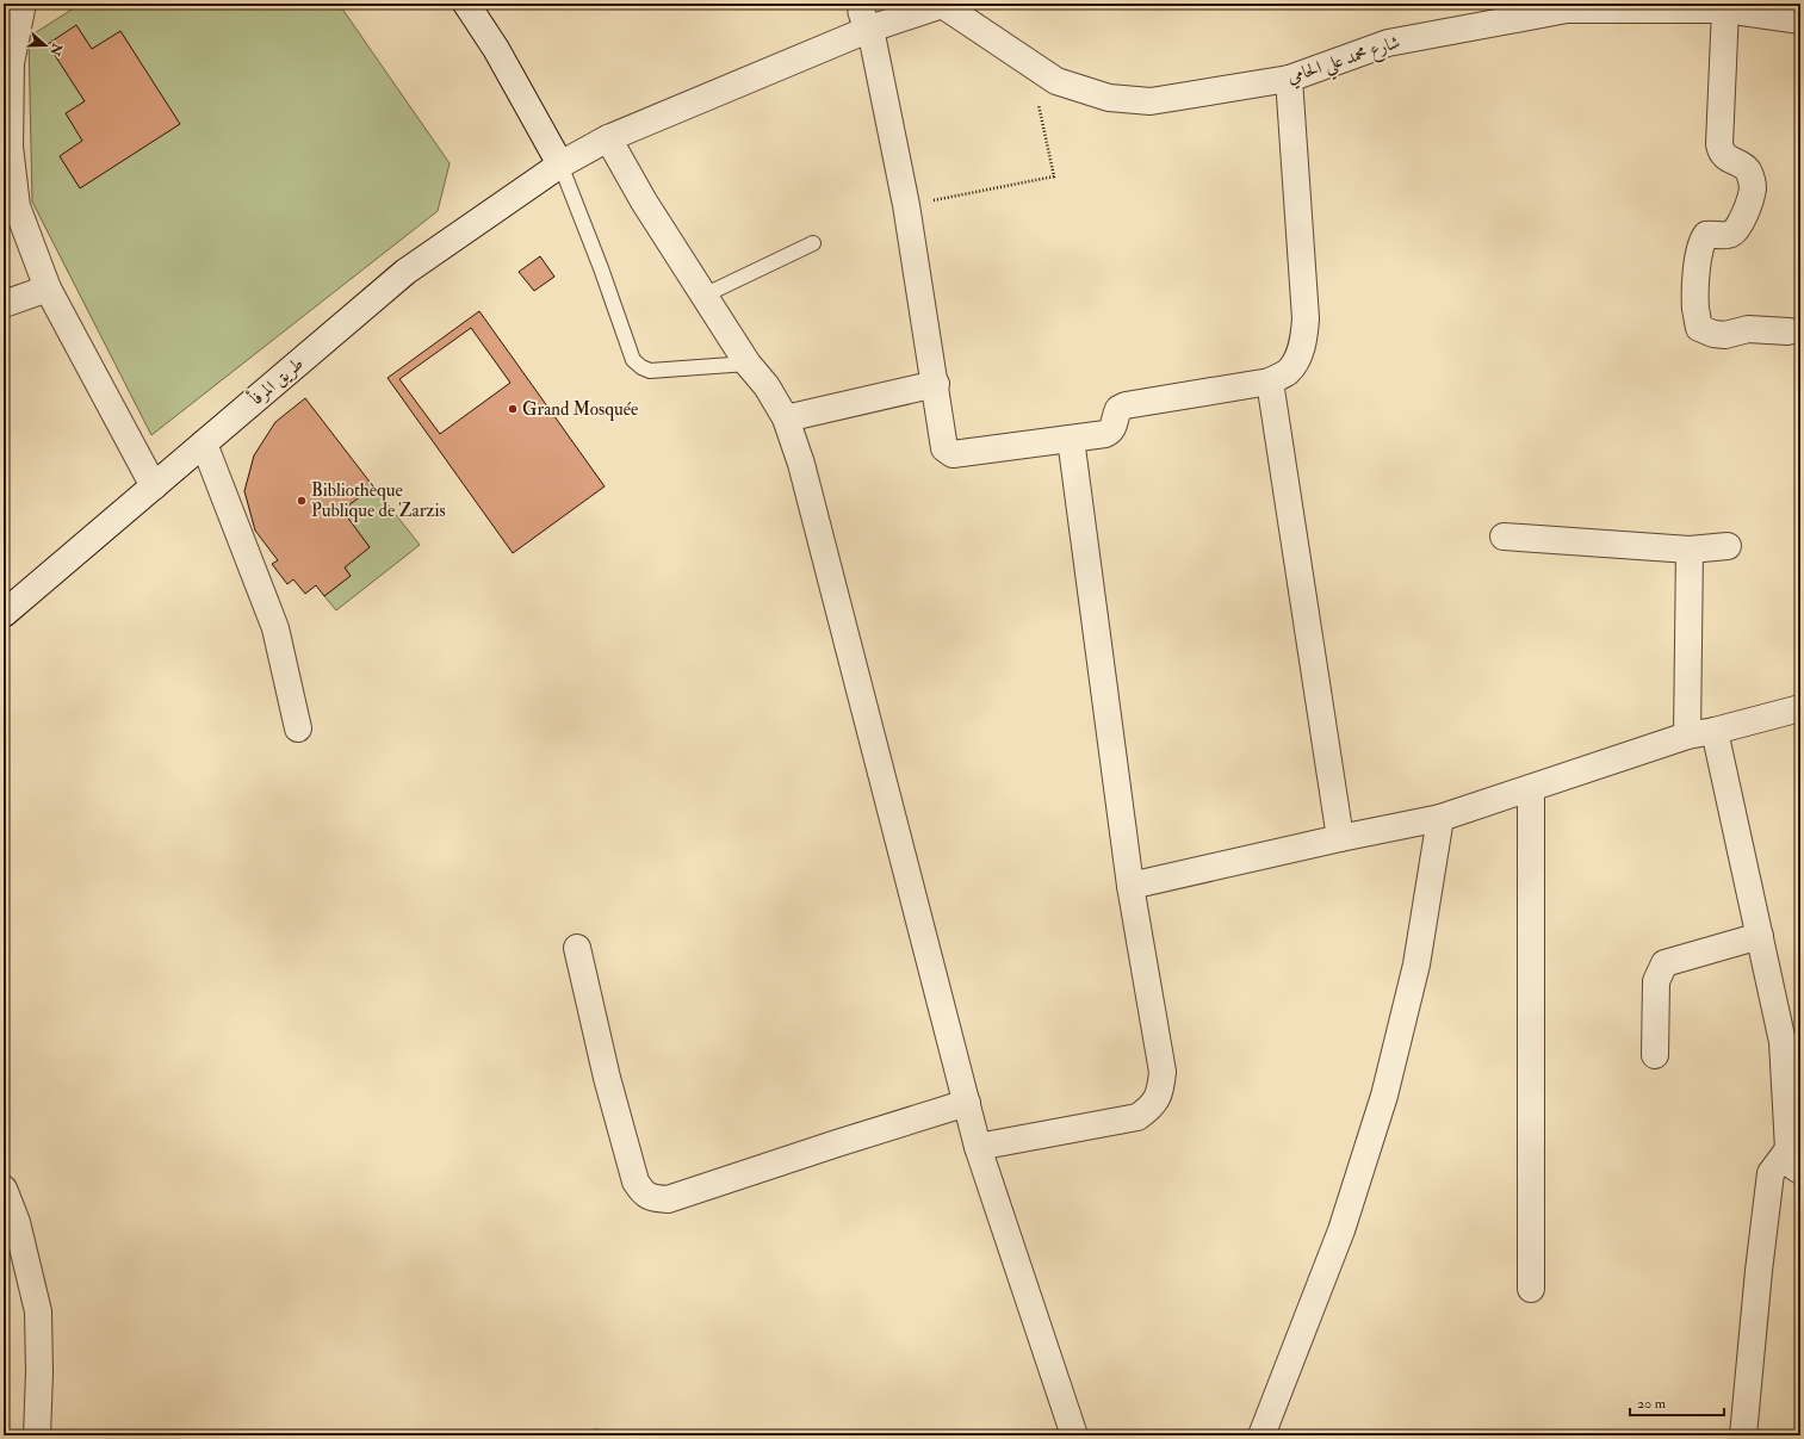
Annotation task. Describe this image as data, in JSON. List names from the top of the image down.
{
  "streets": {
    "street": ["شارع محمد علي الحامي", "طريق المرفأ"]
  },
  "crossings": [
    ["شارع محمد علي الحامي", "طريق المرفأ"]
  ],
  "places": ["Grand Mosquée", "Bibliothèque Publique de Zarzis"],
  "scale_bar": "20 m",
  "north": "right"
}
